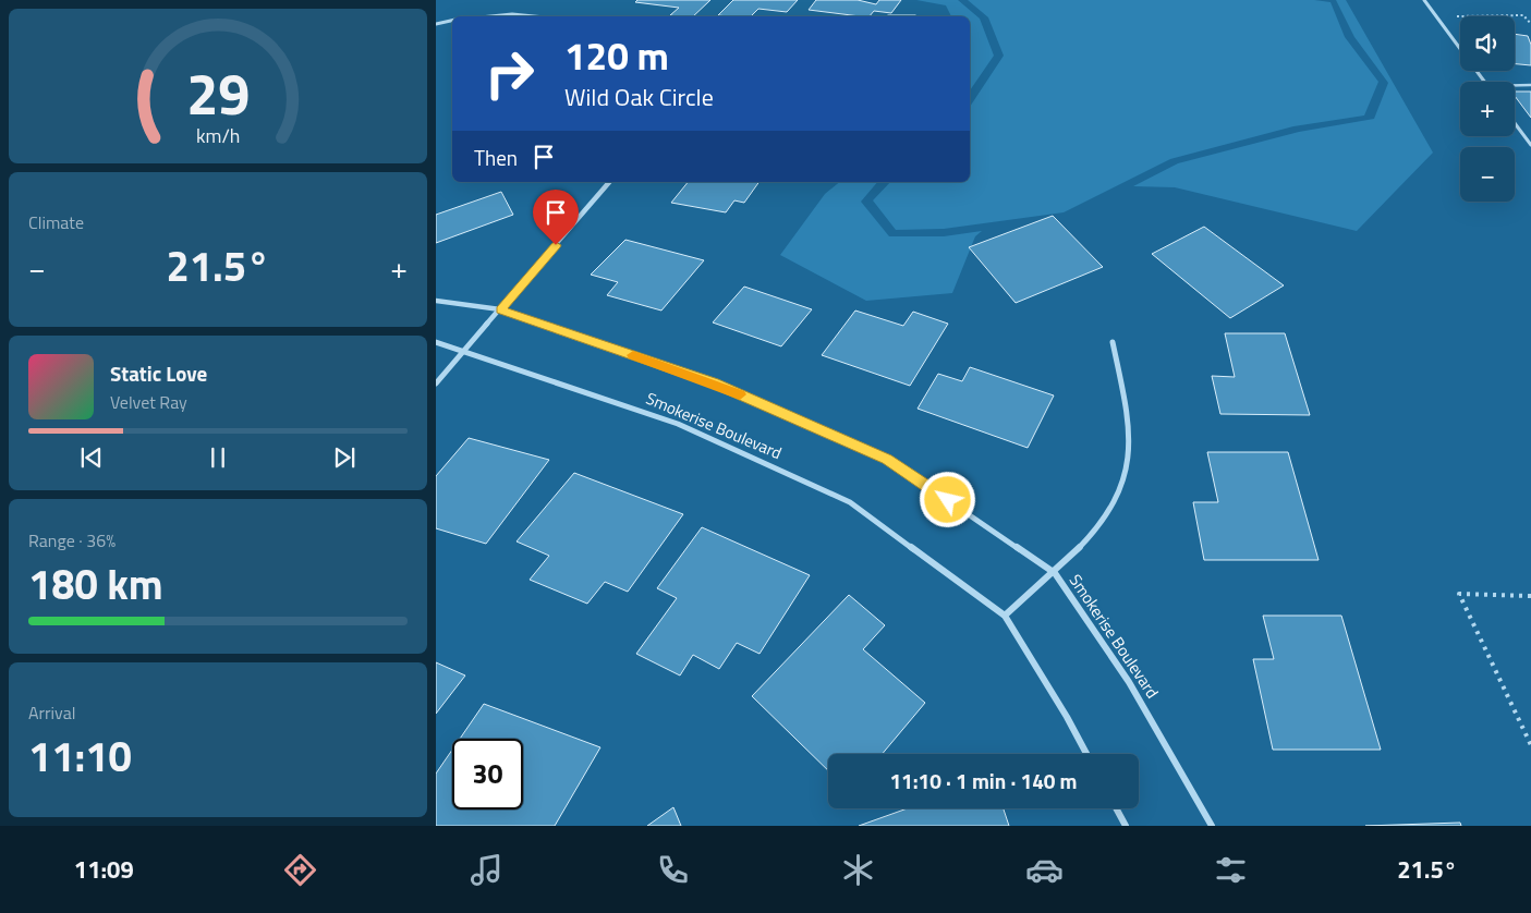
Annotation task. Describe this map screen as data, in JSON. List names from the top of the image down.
{
  "streets": {
    "street": ["Smokerise Boulevard"]
  },
  "page": {
    "map_buttons": ["+", "−"],
    "turn": ["120 m", "Wild Oak Circle"],
    "then": "Then",
    "tile": [
      "Climate",
      ["Range · 36%", "180 km"],
      ["Arrival", "11:10"]
    ],
    "heat": ["−", "21.5°", "+"],
    "song": ["Static Love", "Velvet Ray"],
    "limit": "30",
    "trip": "11:10 · 1 min · 140 m",
    "tabs": ["11:09", "21.5°"],
    "gauge": ["29", "km/h"]
  }
}
